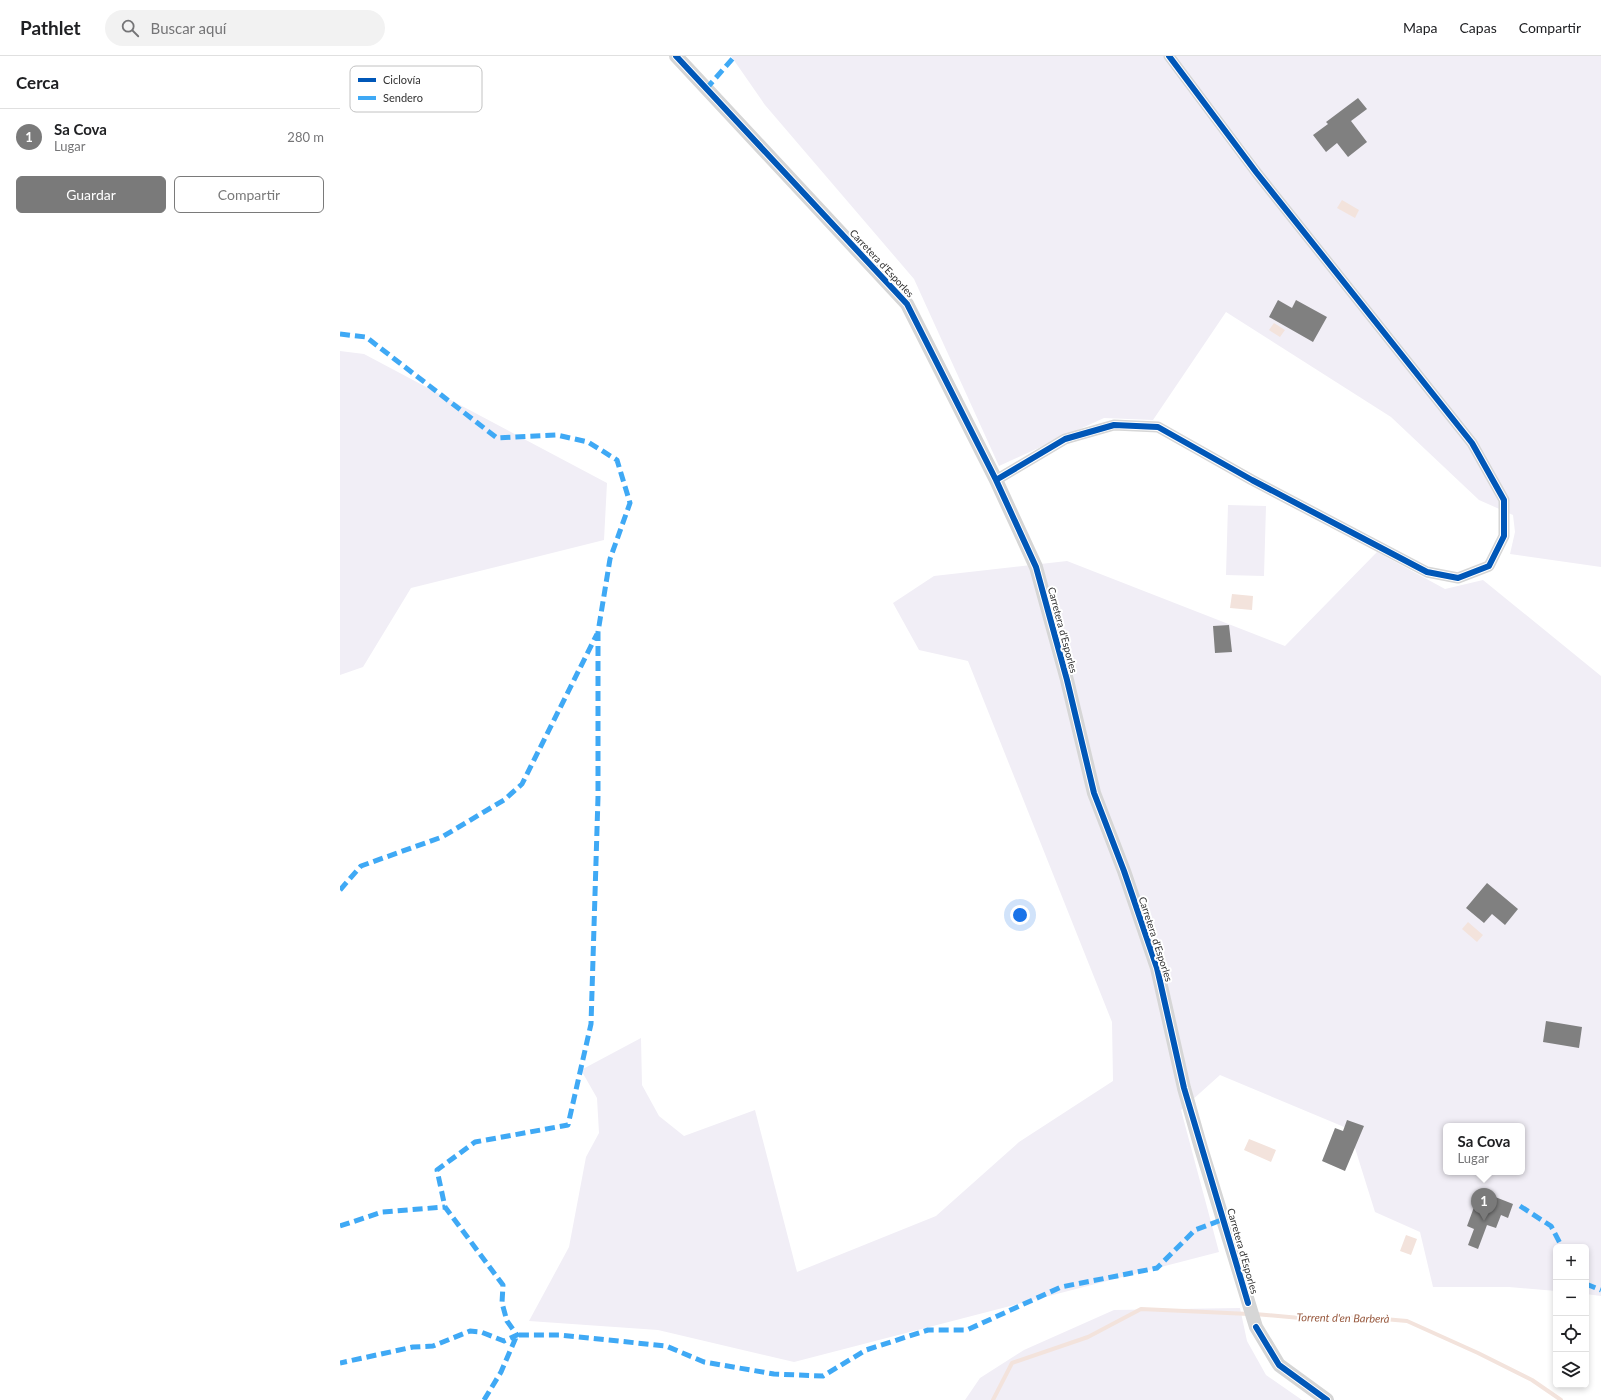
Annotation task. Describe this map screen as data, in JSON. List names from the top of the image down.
{
  "streets": {
    "street": ["Carretera d'Esporles"]
  },
  "water": ["Torrent d'en Barberà"],
  "legend": ["Ciclovía", "Sendero"],
  "page": {
    "header": "Pathlet",
    "search": "Buscar aquí",
    "nav": ["Mapa", "Capas", "Compartir"],
    "heading": "Cerca",
    "list": [
      {
        "mark": "1",
        "name": "Sa Cova",
        "note": "Lugar",
        "value": "280 m"
      }
    ],
    "buttons": ["Guardar", "Compartir"],
    "popup": ["Sa Cova", "Lugar"],
    "pins": "1",
    "map_buttons": ["+", "−"]
  }
}
